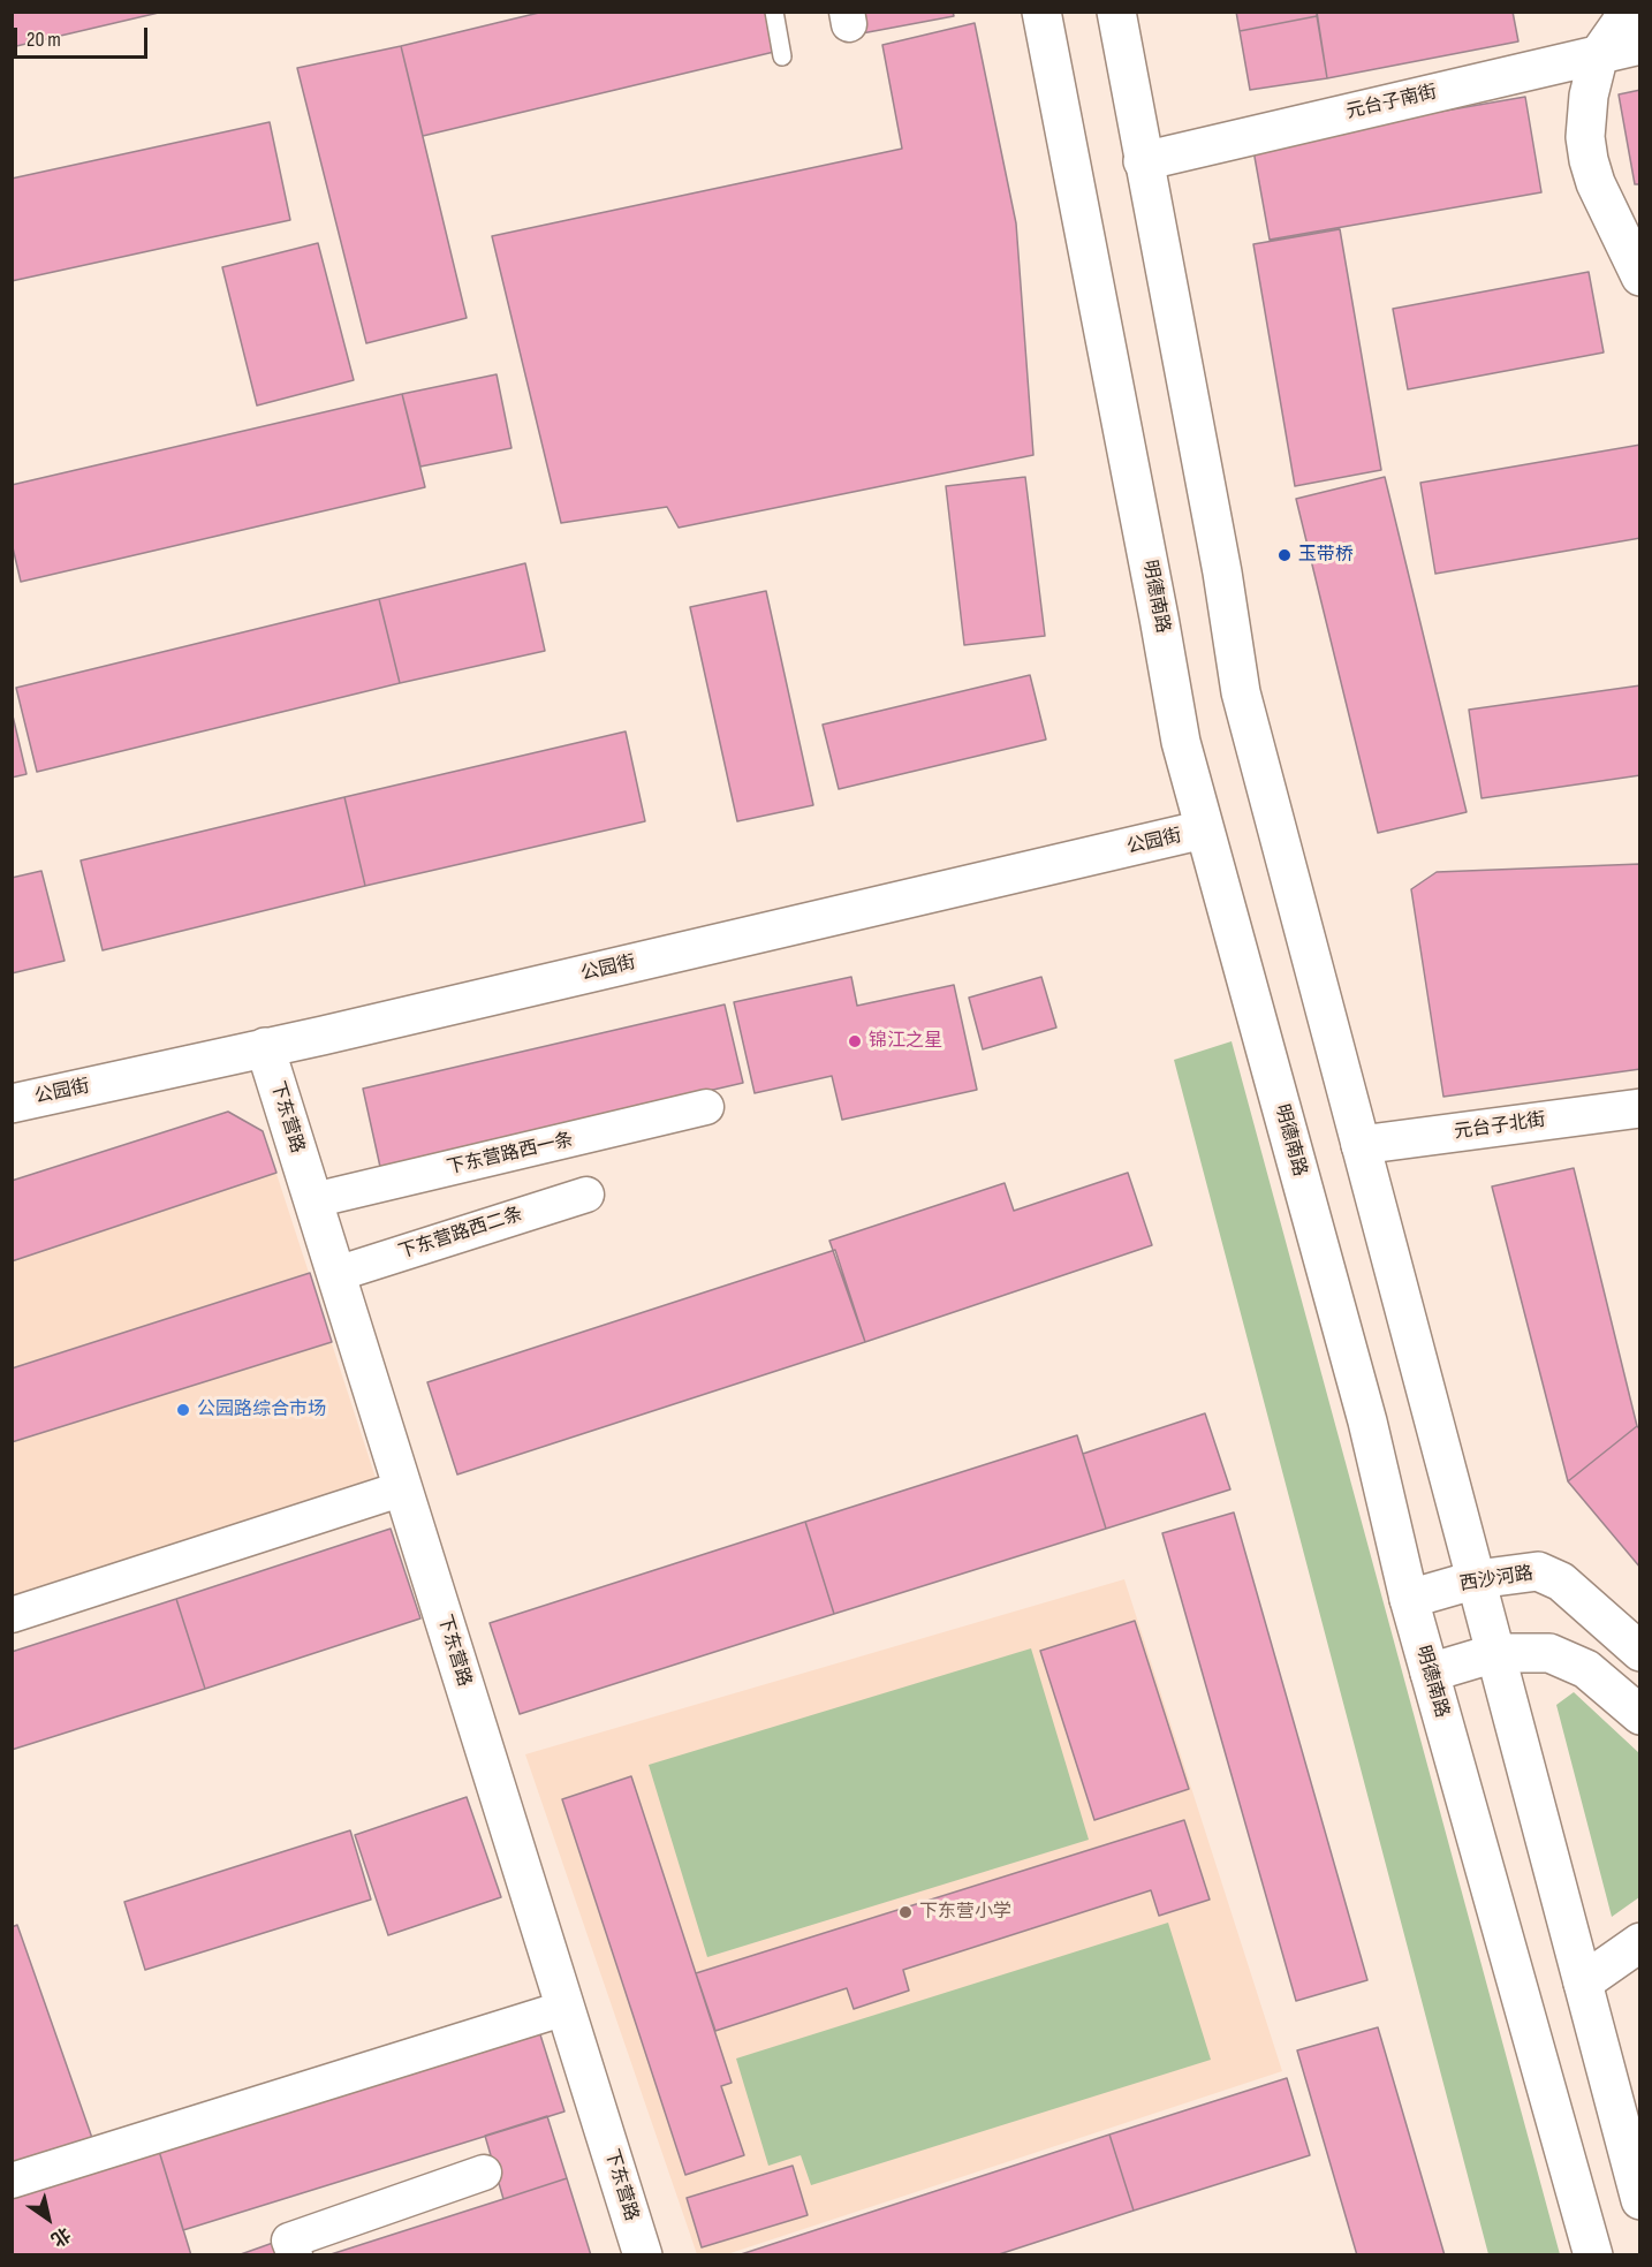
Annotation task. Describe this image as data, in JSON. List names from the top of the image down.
{
  "streets": {
    "main road": [
      "元台子南街",
      "明德南路",
      "公园街",
      "下东营路",
      "元台子北街",
      "西沙河路"
    ],
    "street": ["下东营路西一条", "下东营路西二条"]
  },
  "crossings": [
    ["明德南路", "公园街"],
    ["明德南路", "西沙河路"],
    ["公园街", "下东营路"],
    ["下东营路", "下东营路西一条"],
    ["下东营路", "下东营路西二条"]
  ],
  "places": [
    "玉带桥",
    "锦江之星",
    "公园路综合市场",
    "下东营小学"
  ],
  "scale_bar": "20 m",
  "north": "bottom right"
}
